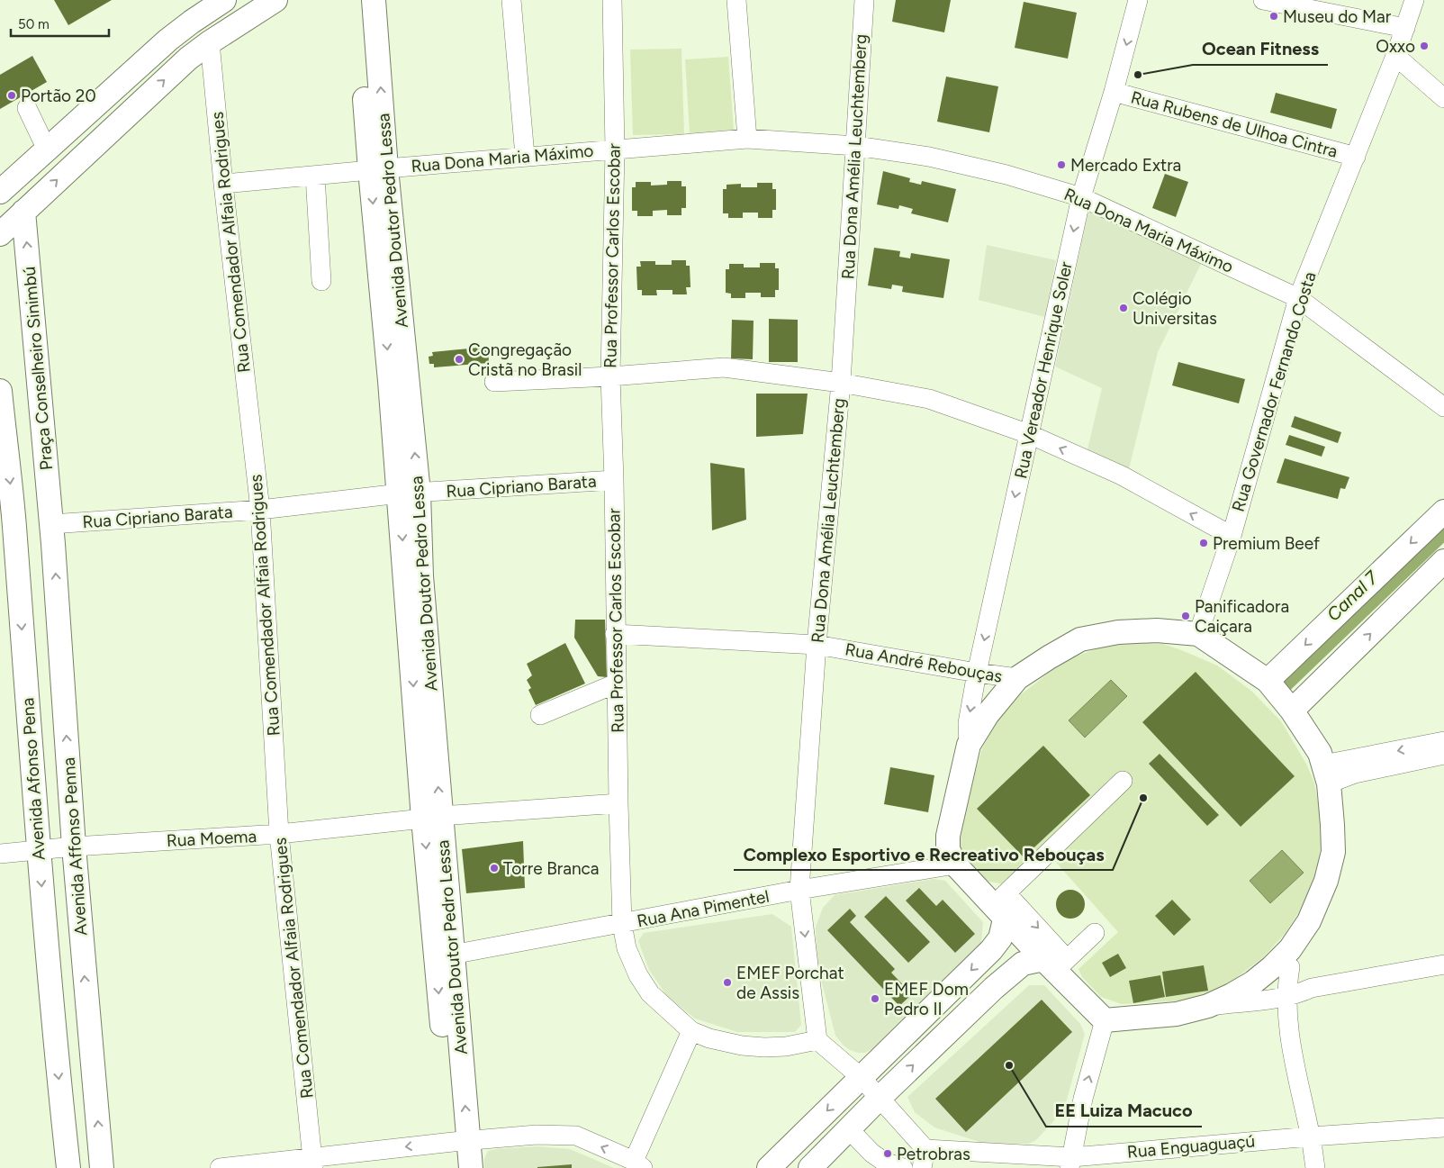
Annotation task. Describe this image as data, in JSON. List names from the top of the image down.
{
  "streets": {
    "main road": [
      "Avenida Doutor Pedro Lessa",
      "Praça Conselheiro Sinimbú",
      "Avenida Afonso Pena",
      "Avenida Affonso Penna"
    ],
    "street": [
      "Rua Rubens de Ulhoa Cintra",
      "Rua Dona Amélia Leuchtemberg",
      "Rua Dona Maria Máximo",
      "Rua Comendador Alfaia Rodrigues",
      "Rua Professor Carlos Escobar",
      "Rua Vereador Henrique Soler",
      "Rua Governador Fernando Costa",
      "Rua Cipriano Barata",
      "Rua André Rebouças",
      "Rua Moema",
      "Rua Ana Pimentel",
      "Rua Enguaguaçú"
    ]
  },
  "crossings": [
    ["Rua Rubens de Ulhoa Cintra", "Rua Vereador Henrique Soler"],
    ["Rua Rubens de Ulhoa Cintra", "Rua Governador Fernando Costa"],
    ["Rua Dona Amélia Leuchtemberg", "Rua Dona Maria Máximo"],
    ["Rua Dona Amélia Leuchtemberg", "Rua Professor Carlos Escobar"],
    ["Rua Dona Amélia Leuchtemberg", "Rua André Rebouças"],
    ["Rua Dona Amélia Leuchtemberg", "Rua Ana Pimentel"],
    ["Rua Dona Maria Máximo", "Avenida Doutor Pedro Lessa"],
    ["Rua Dona Maria Máximo", "Rua Comendador Alfaia Rodrigues"],
    ["Rua Dona Maria Máximo", "Rua Professor Carlos Escobar"],
    ["Rua Dona Maria Máximo", "Rua Vereador Henrique Soler"],
    ["Rua Dona Maria Máximo", "Rua Governador Fernando Costa"],
    ["Avenida Doutor Pedro Lessa", "Rua Cipriano Barata"],
    ["Avenida Doutor Pedro Lessa", "Rua Moema"],
    ["Avenida Doutor Pedro Lessa", "Rua Ana Pimentel"],
    ["Rua Comendador Alfaia Rodrigues", "Rua Cipriano Barata"],
    ["Rua Comendador Alfaia Rodrigues", "Rua Moema"],
    ["Rua Professor Carlos Escobar", "Rua Cipriano Barata"],
    ["Rua Professor Carlos Escobar", "Rua André Rebouças"],
    ["Rua Professor Carlos Escobar", "Rua Moema"],
    ["Rua Professor Carlos Escobar", "Rua Ana Pimentel"],
    ["Praça Conselheiro Sinimbú", "Rua Cipriano Barata"],
    ["Praça Conselheiro Sinimbú", "Avenida Affonso Penna"],
    ["Rua Vereador Henrique Soler", "Rua André Rebouças"],
    ["Rua Cipriano Barata", "Avenida Affonso Penna"],
    ["Avenida Afonso Pena", "Rua Moema"],
    ["Rua Moema", "Avenida Affonso Penna"]
  ],
  "one_way": [
    "Praça Conselheiro Sinimbú",
    "Rua Vereador Henrique Soler",
    "Avenida Afonso Pena",
    "Avenida Affonso Penna"
  ],
  "water": ["Canal 7"],
  "places": [
    "Museu do Mar",
    "Oxxo",
    "Ocean Fitness",
    "Portão 20",
    "Mercado Extra",
    "Colégio Universitas",
    "Congregação Cristã no Brasil",
    "Premium Beef",
    "Panificadora Caiçara",
    "Complexo Esportivo e Recreativo Rebouças",
    "Torre Branca",
    "EMEF Porchat de Assis",
    "EMEF Dom Pedro II",
    "EE Luiza Macuco",
    "Petrobras"
  ],
  "scale_bar": "50 m"
}
